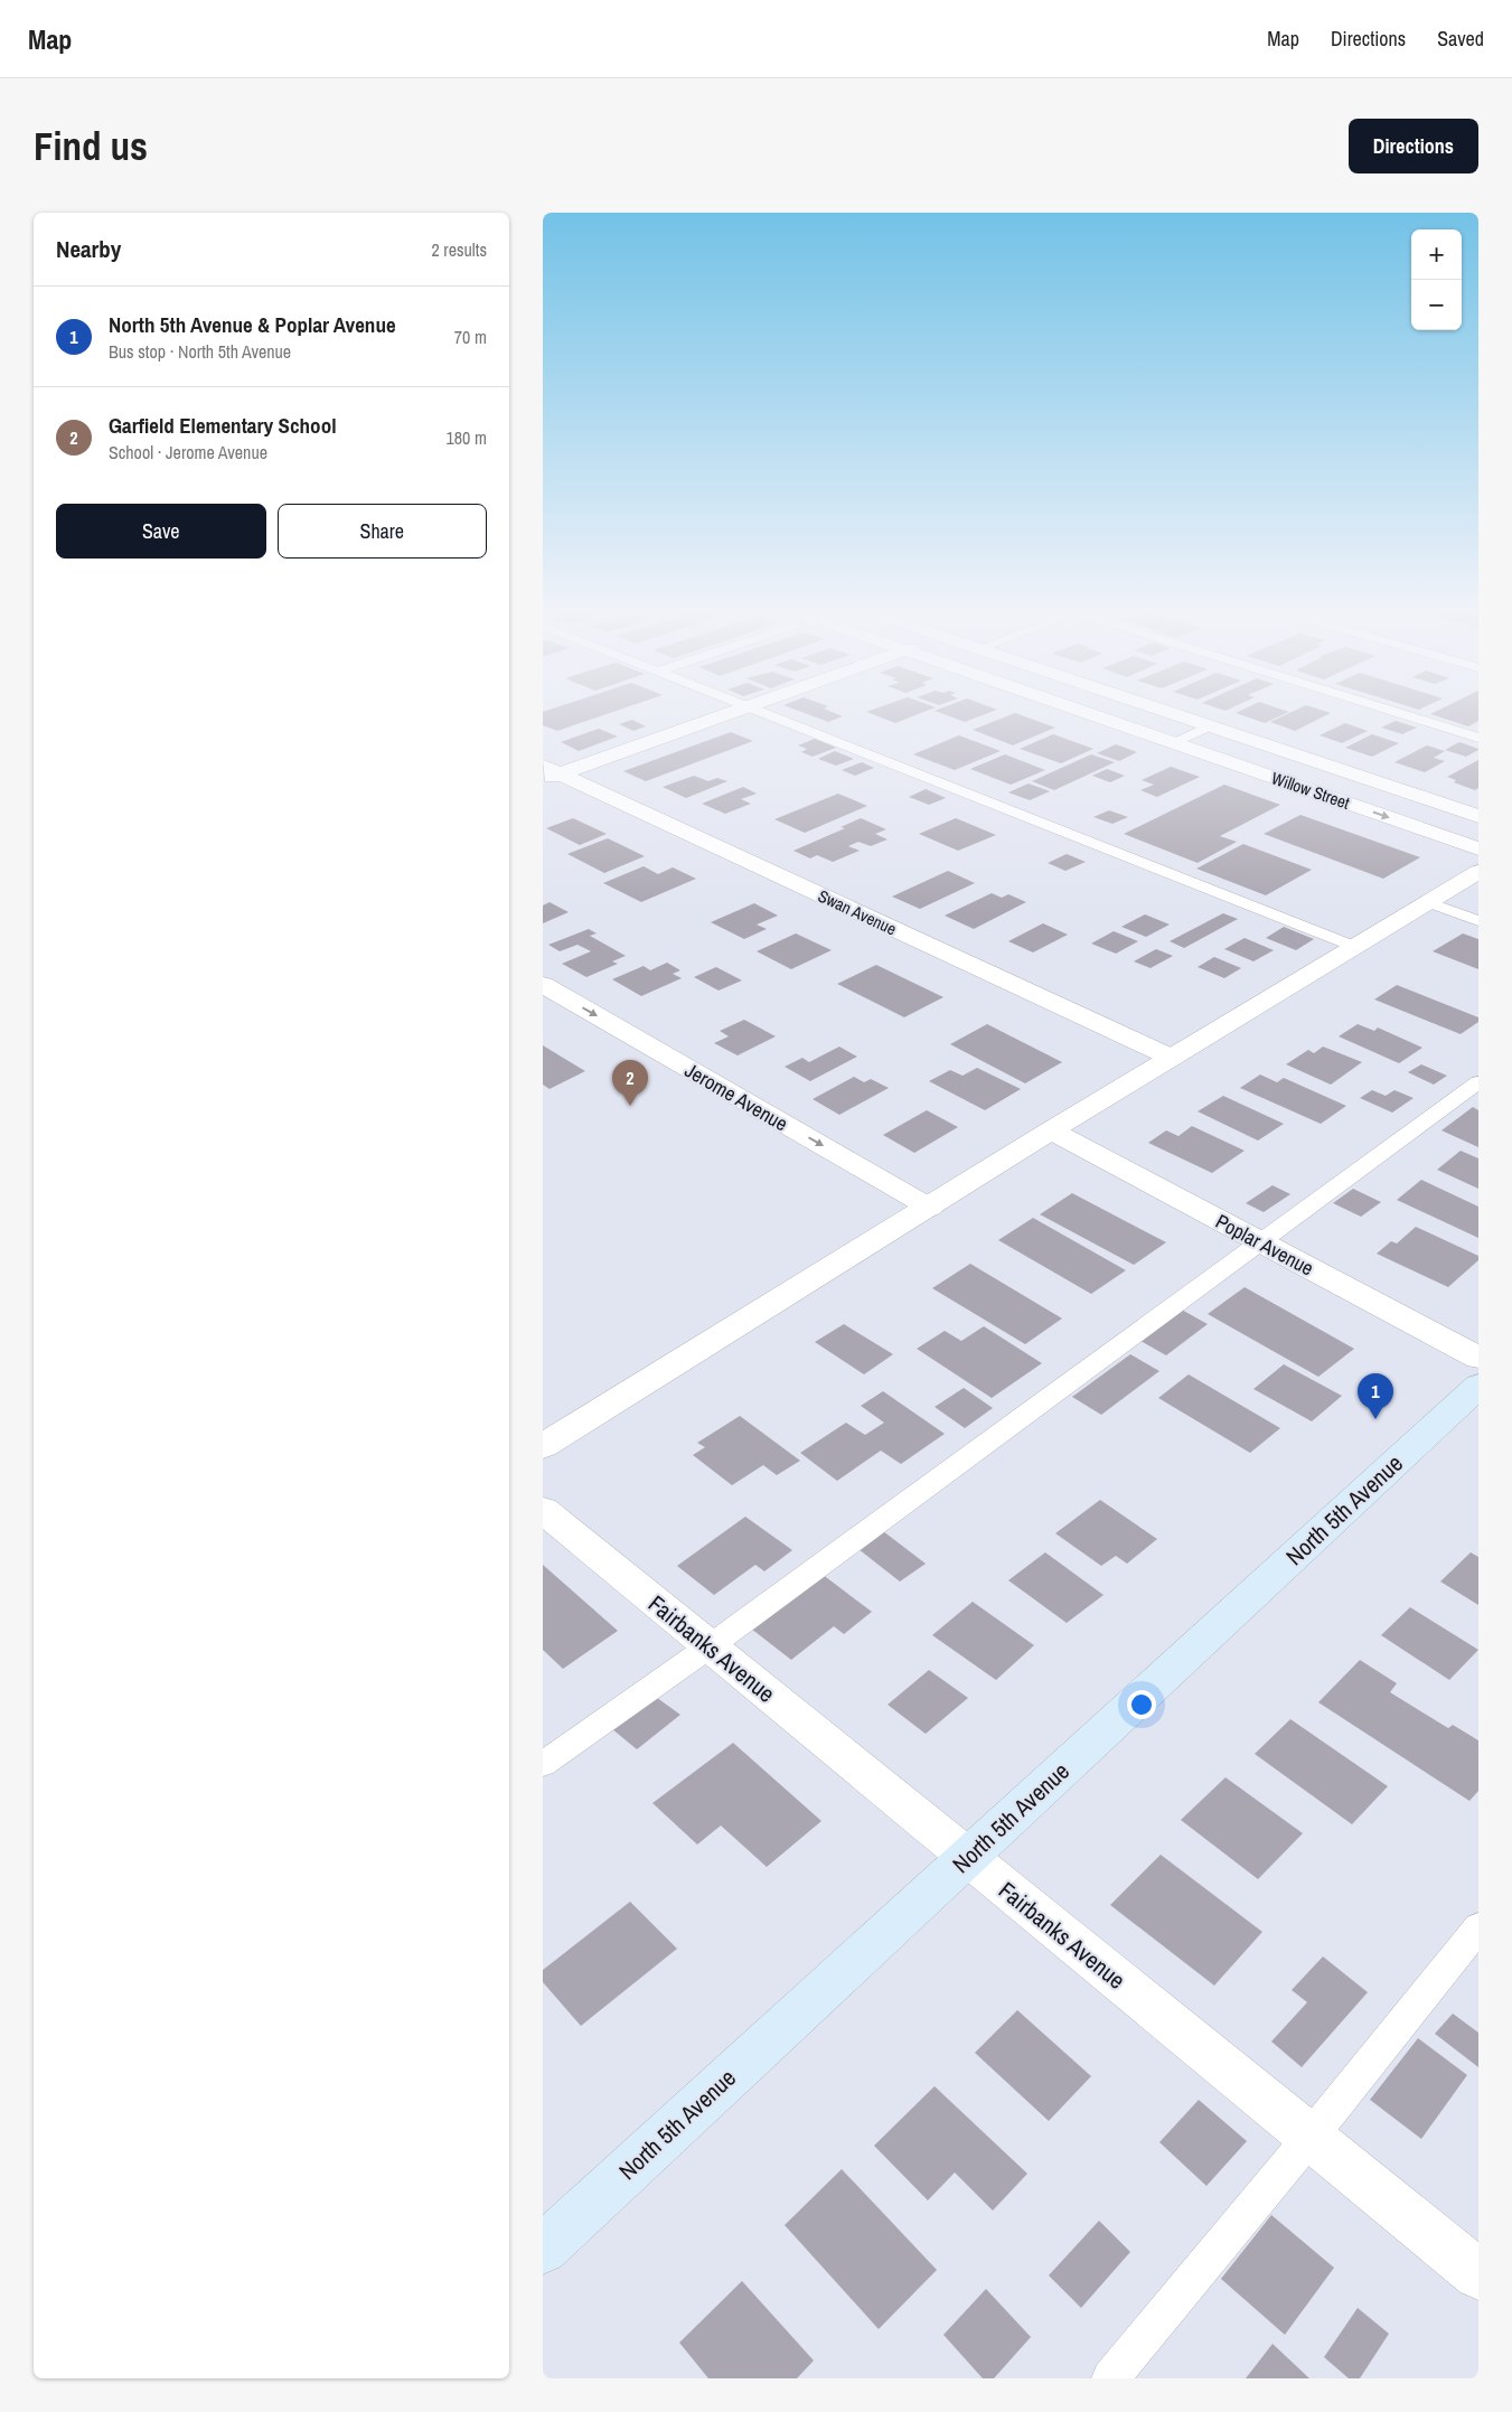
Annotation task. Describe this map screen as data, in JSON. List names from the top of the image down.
{
  "streets": {
    "main road": ["North 5th Avenue"],
    "street": [
      "Willow Street",
      "Swan Avenue",
      "Jerome Avenue",
      "Poplar Avenue",
      "Fairbanks Avenue"
    ]
  },
  "crossings": [
    ["North 5th Avenue", "Fairbanks Avenue"]
  ],
  "one_way": ["Jerome Avenue"],
  "page": {
    "header": "Map",
    "nav": ["Map", "Directions", "Saved"],
    "buttons": [
      "Directions",
      ["Save", "Share"]
    ],
    "title": "Find us",
    "heading": ["Nearby", "2 results"],
    "map_buttons": ["+", "−"],
    "list": [
      {
        "mark": "1",
        "name": "North 5th Avenue & Poplar Avenue",
        "note": "Bus stop · North 5th Avenue",
        "value": "70 m"
      },
      {
        "mark": "2",
        "name": "Garfield Elementary School",
        "note": "School · Jerome Avenue",
        "value": "180 m"
      }
    ],
    "pins": ["2", "1"]
  }
}
